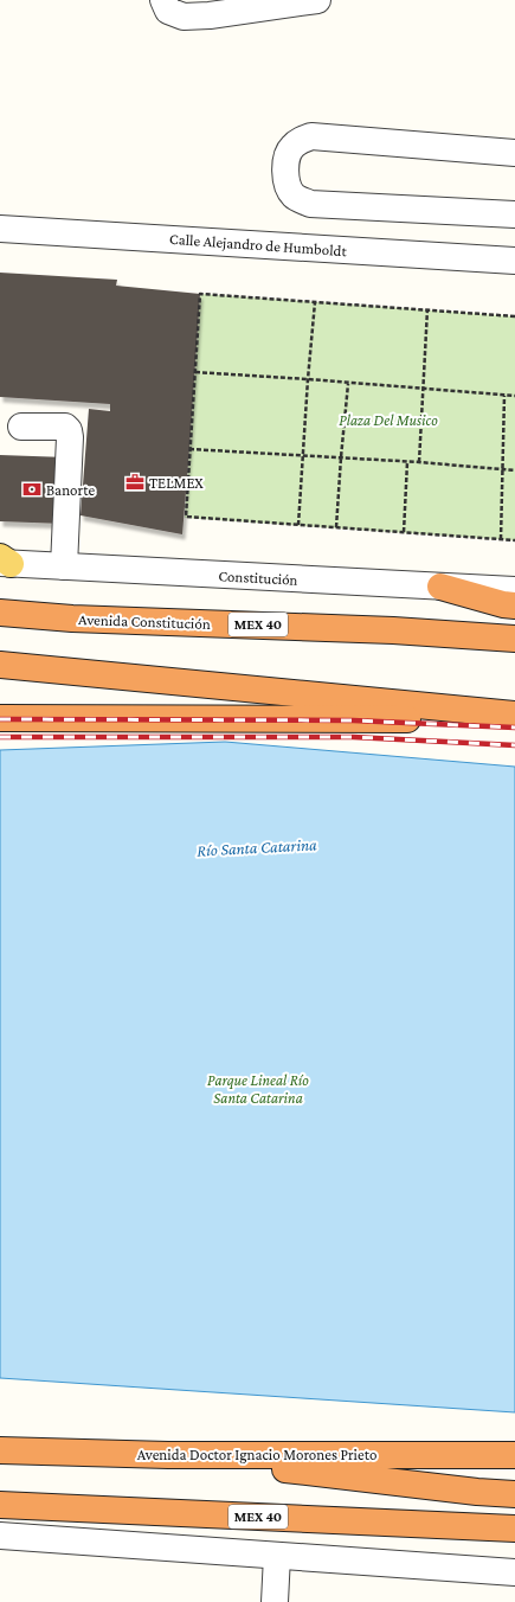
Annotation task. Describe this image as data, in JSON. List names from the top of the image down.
{
  "streets": {
    "highway": ["Avenida Constitución", "MEX 40", "Avenida Doctor Ignacio Morones Prieto"],
    "street": ["Calle Alejandro de Humboldt", "Constitución"]
  },
  "water": ["Río Santa Catarina"],
  "parks": ["Plaza Del Musico", "Parque Lineal Río Santa Catarina"],
  "places": {
    "office": ["TELMEX"],
    "bank": ["Banorte"]
  }
}
